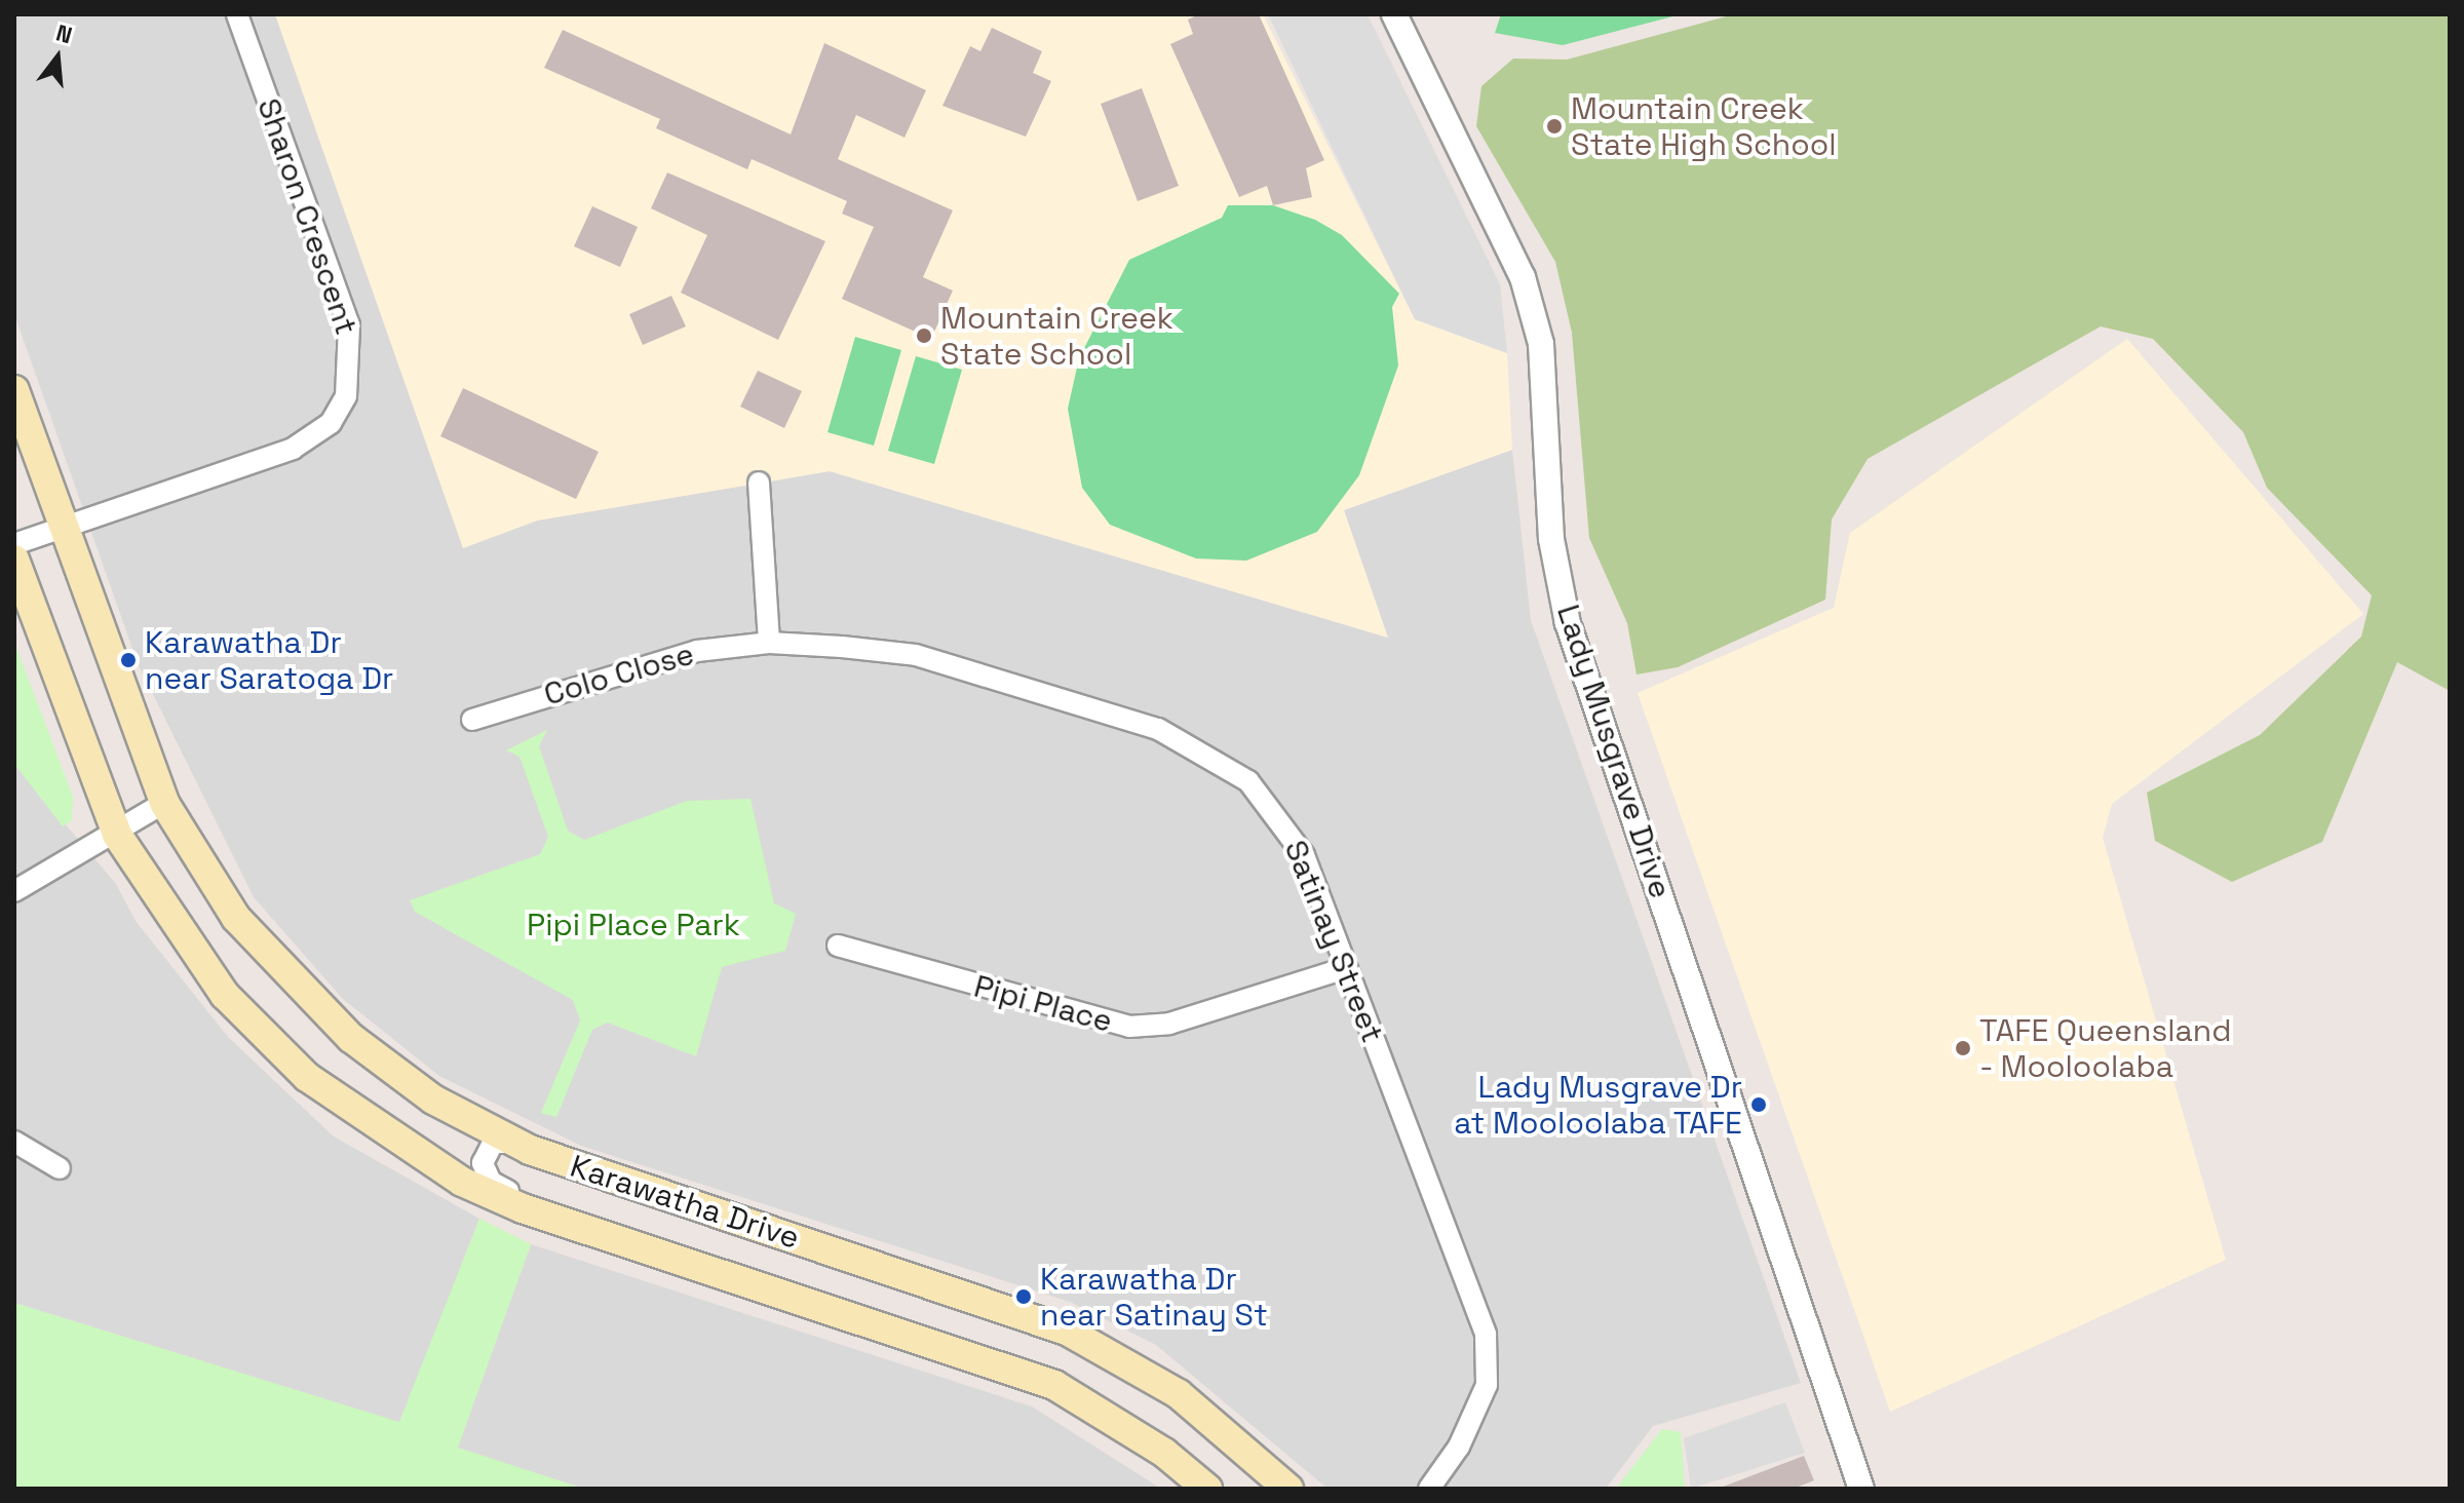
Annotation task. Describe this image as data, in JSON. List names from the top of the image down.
{
  "streets": {
    "main road": ["Karawatha Drive"],
    "street": [
      "Sharon Crescent",
      "Colo Close",
      "Lady Musgrave Drive",
      "Satinay Street",
      "Pipi Place"
    ]
  },
  "crossings": [
    ["Sharon Crescent", "Karawatha Drive"],
    ["Colo Close", "Satinay Street"],
    ["Satinay Street", "Pipi Place"]
  ],
  "parks": ["Pipi Place Park"],
  "places": [
    "Mountain Creek State High School",
    "Mountain Creek State School",
    "Karawatha Dr near Saratoga Dr",
    "TAFE Queensland - Mooloolaba",
    "Lady Musgrave Dr at Mooloolaba TAFE",
    "Karawatha Dr near Satinay St"
  ],
  "north": "top"
}
